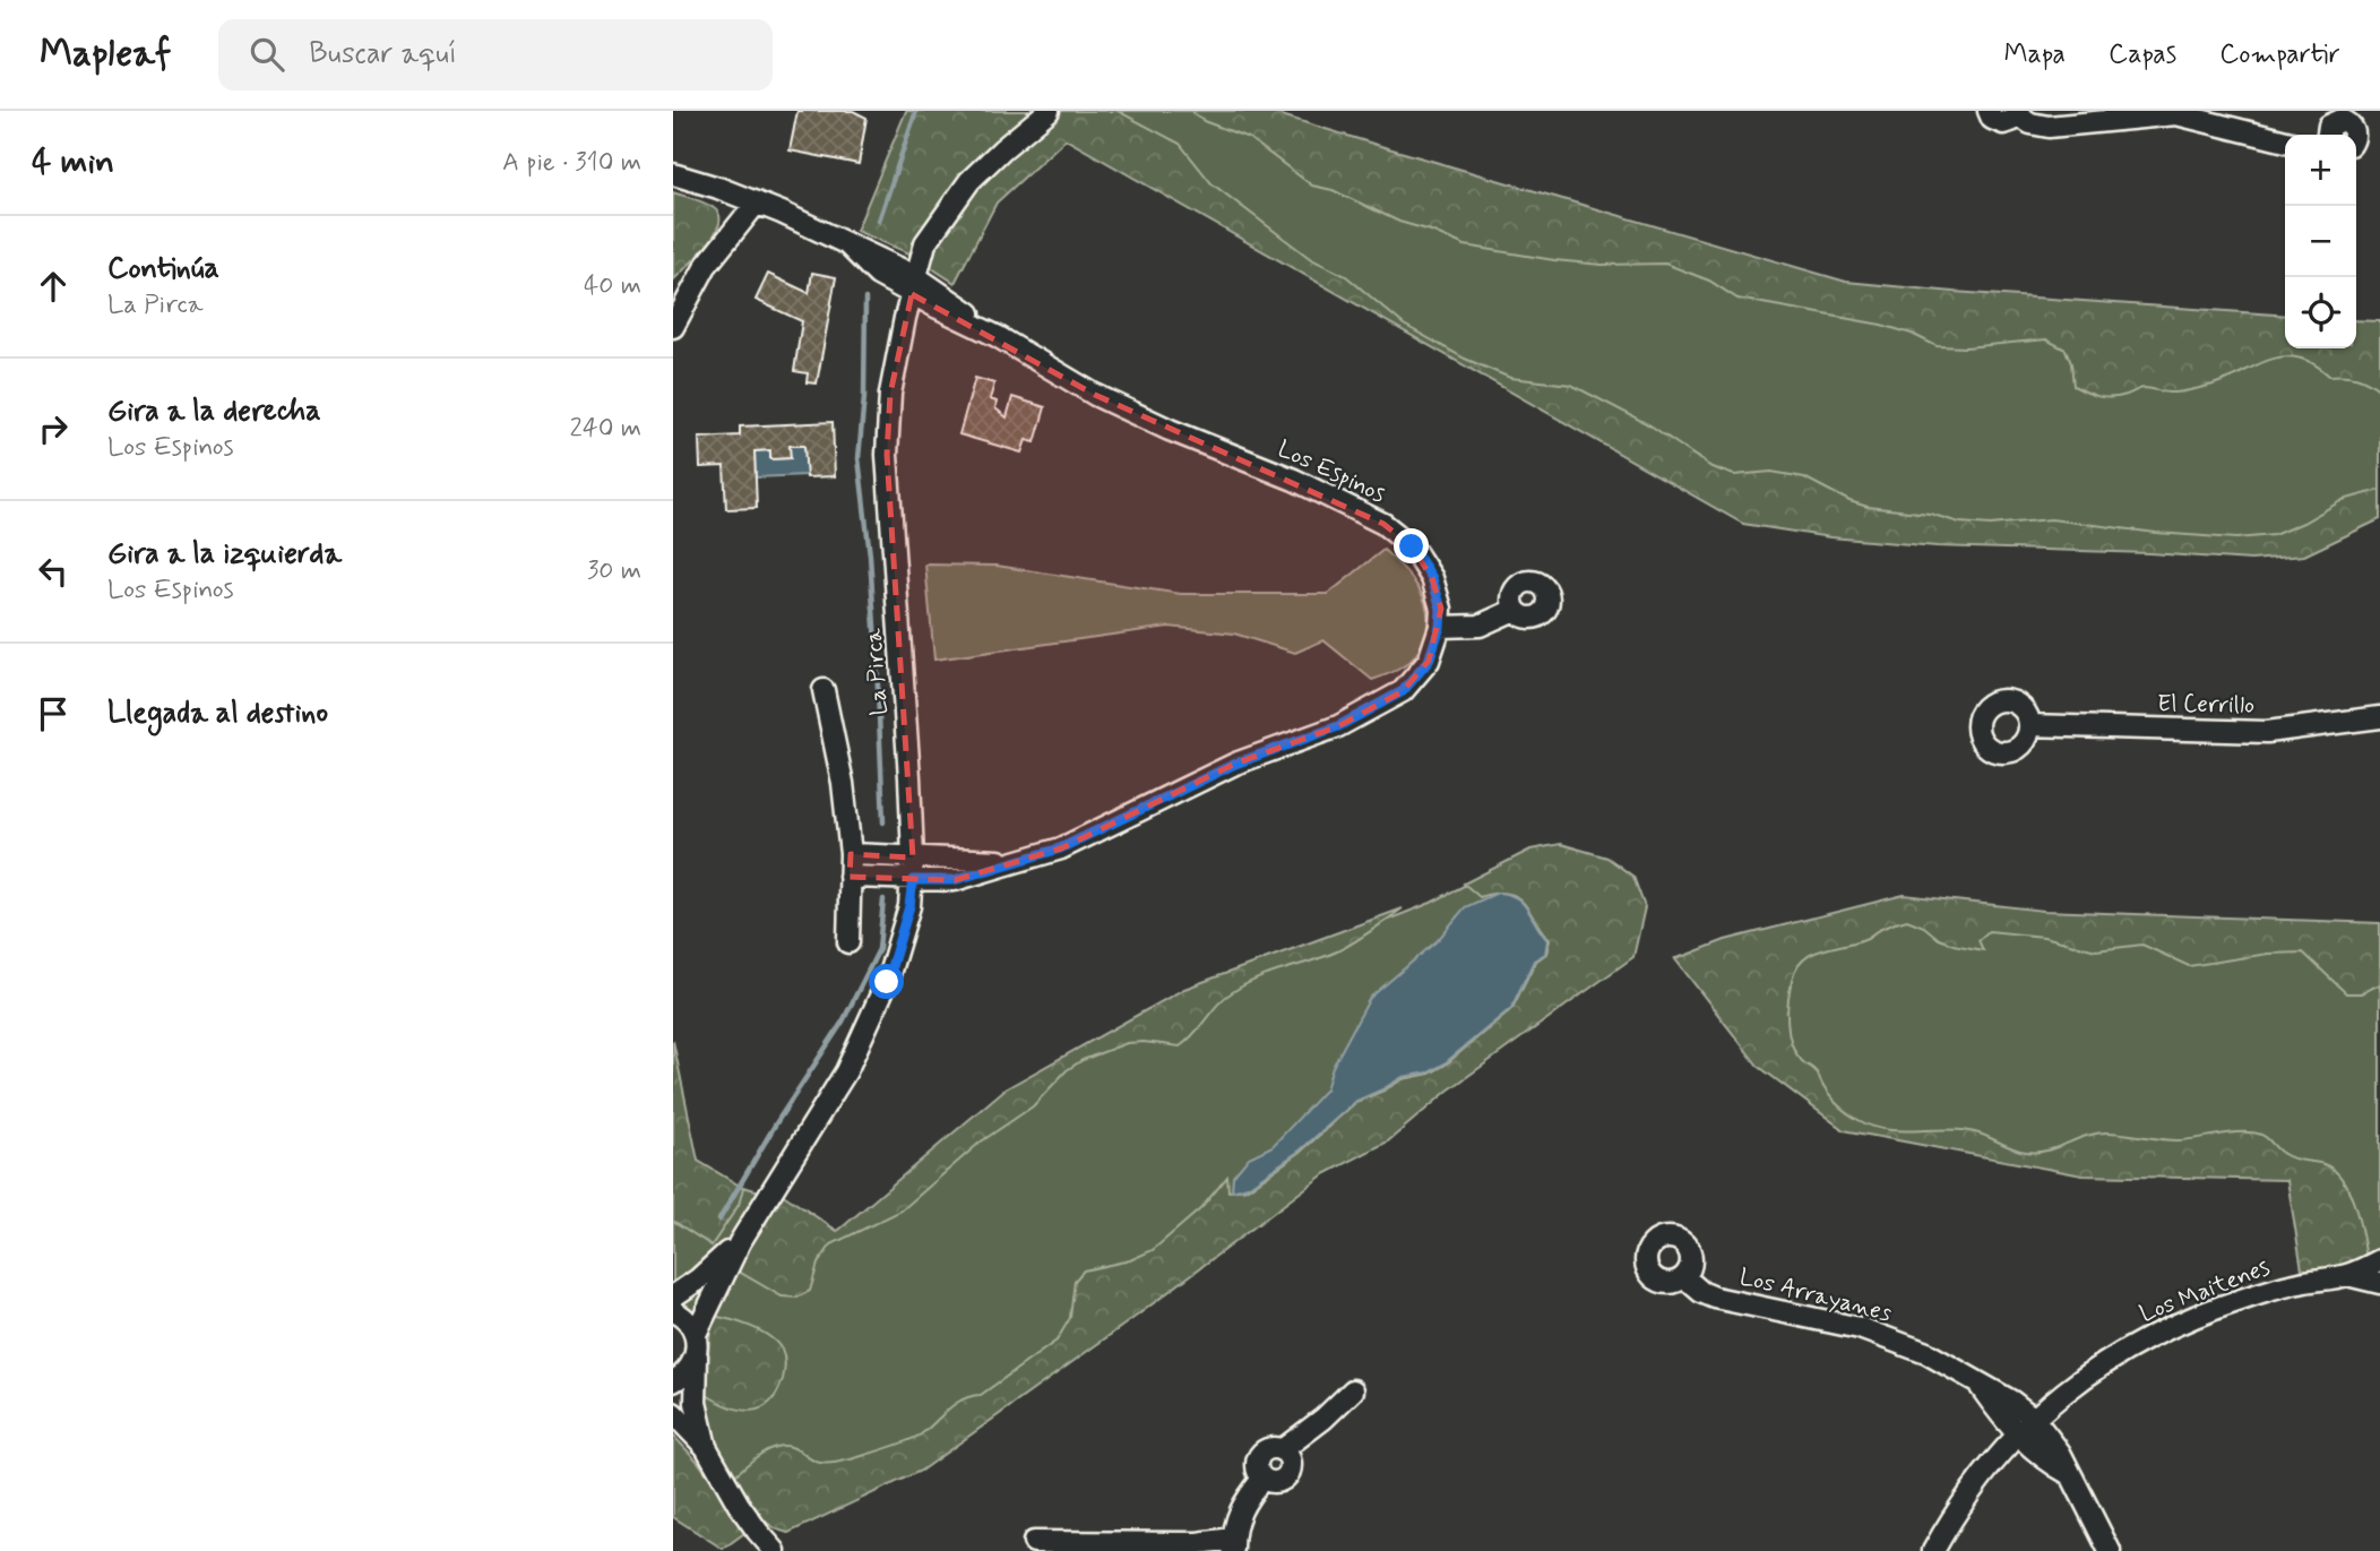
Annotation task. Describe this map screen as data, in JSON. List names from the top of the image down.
{
  "streets": {
    "street": [
      "Los Espinos",
      "La Pirca",
      "El Cerrillo",
      "Los Maitenes",
      "Los Arrayanes"
    ]
  },
  "crossings": [
    ["Los Espinos", "La Pirca"],
    ["Los Maitenes", "Los Arrayanes"]
  ],
  "page": {
    "header": "Mapleaf",
    "search": "Buscar aquí",
    "nav": ["Mapa", "Capas", "Compartir"],
    "heading": ["4 min", "A pie · 310 m"],
    "map_buttons": ["+", "−"],
    "list": [
      ["Continúa", "La Pirca", "40 m"],
      ["Gira a la derecha", "Los Espinos", "240 m"],
      ["Gira a la izquierda", "Los Espinos", "30 m"],
      "Llegada al destino"
    ]
  }
}
